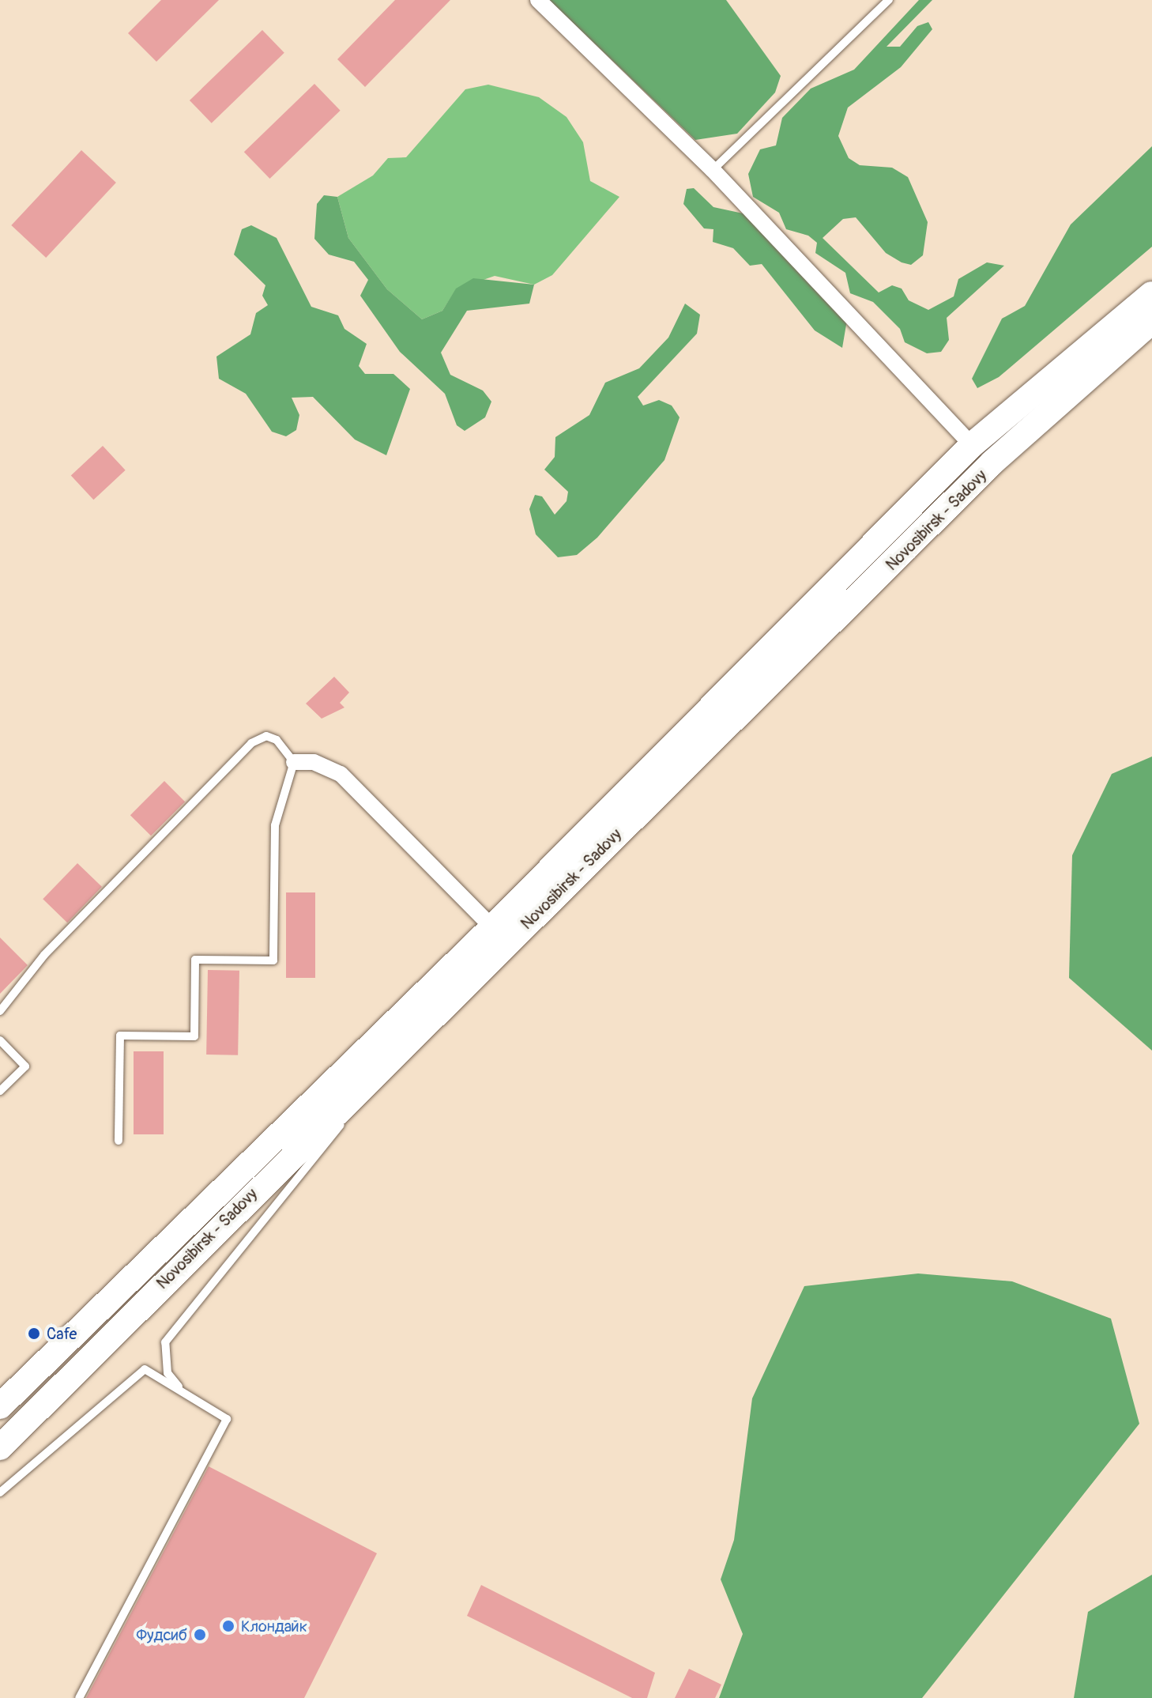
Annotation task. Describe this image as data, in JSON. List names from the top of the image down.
{
  "streets": {
    "main road": ["Novosibirsk - Sadovy"]
  },
  "places": ["Cafe", "Клондайк", "Фудсиб"]
}
